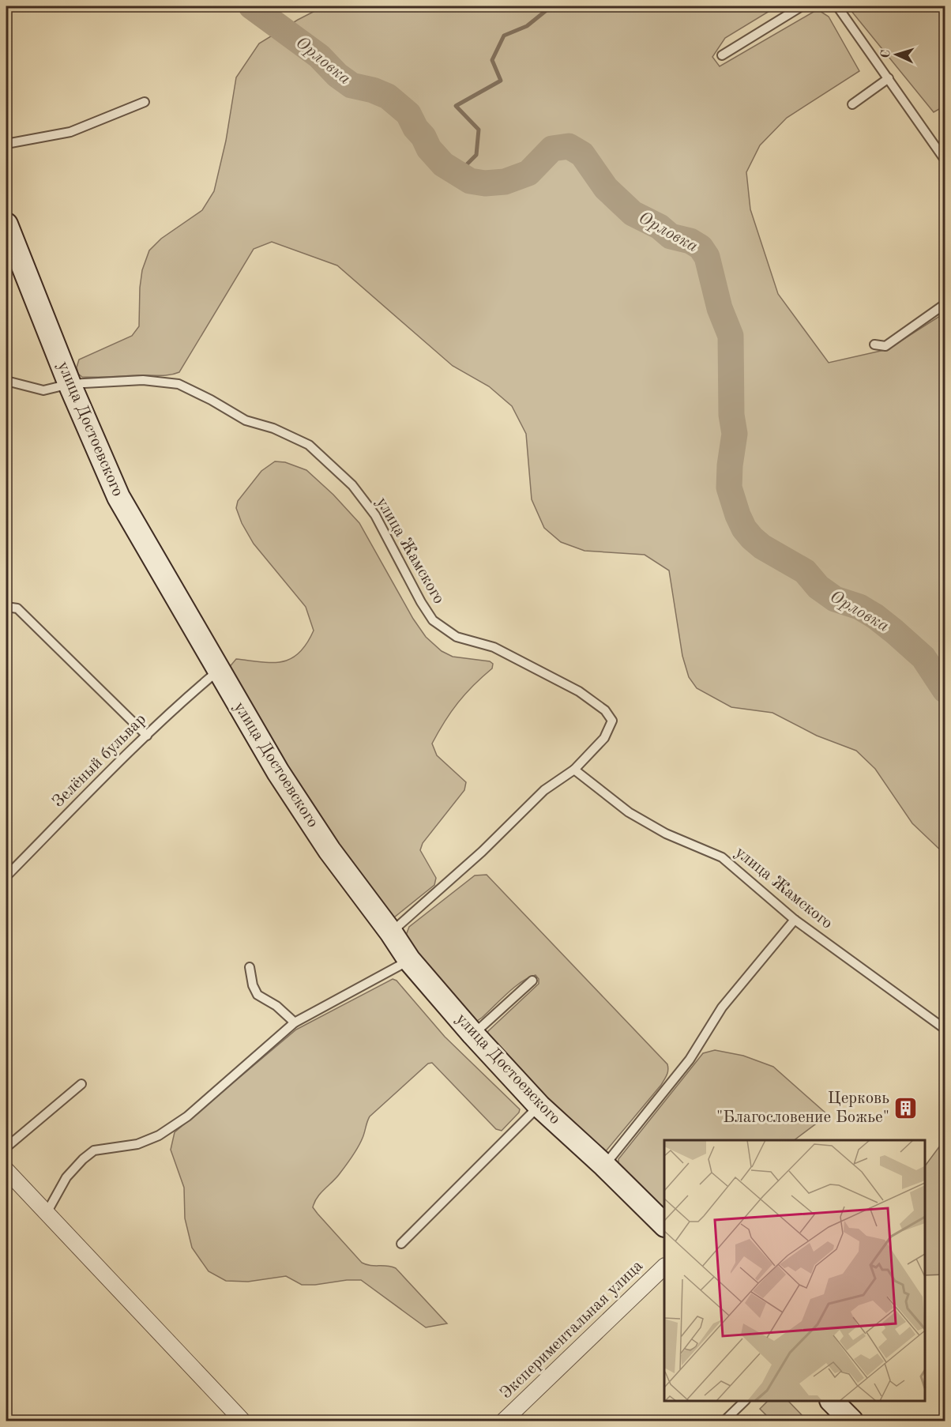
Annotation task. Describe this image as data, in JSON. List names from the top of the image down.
{
  "streets": {
    "main road": ["улица Достоевского"],
    "street": ["Экспериментальная улица"],
    "lane": ["улица Жамского", "Зелёный бульвар"]
  },
  "crossings": [
    ["улица Достоевского", "улица Жамского"],
    ["улица Достоевского", "Зелёный бульвар"]
  ],
  "water": ["Орловка"],
  "places": {
    "building": ["Церковь \"Благословение Божье\""]
  },
  "north": "left"
}
